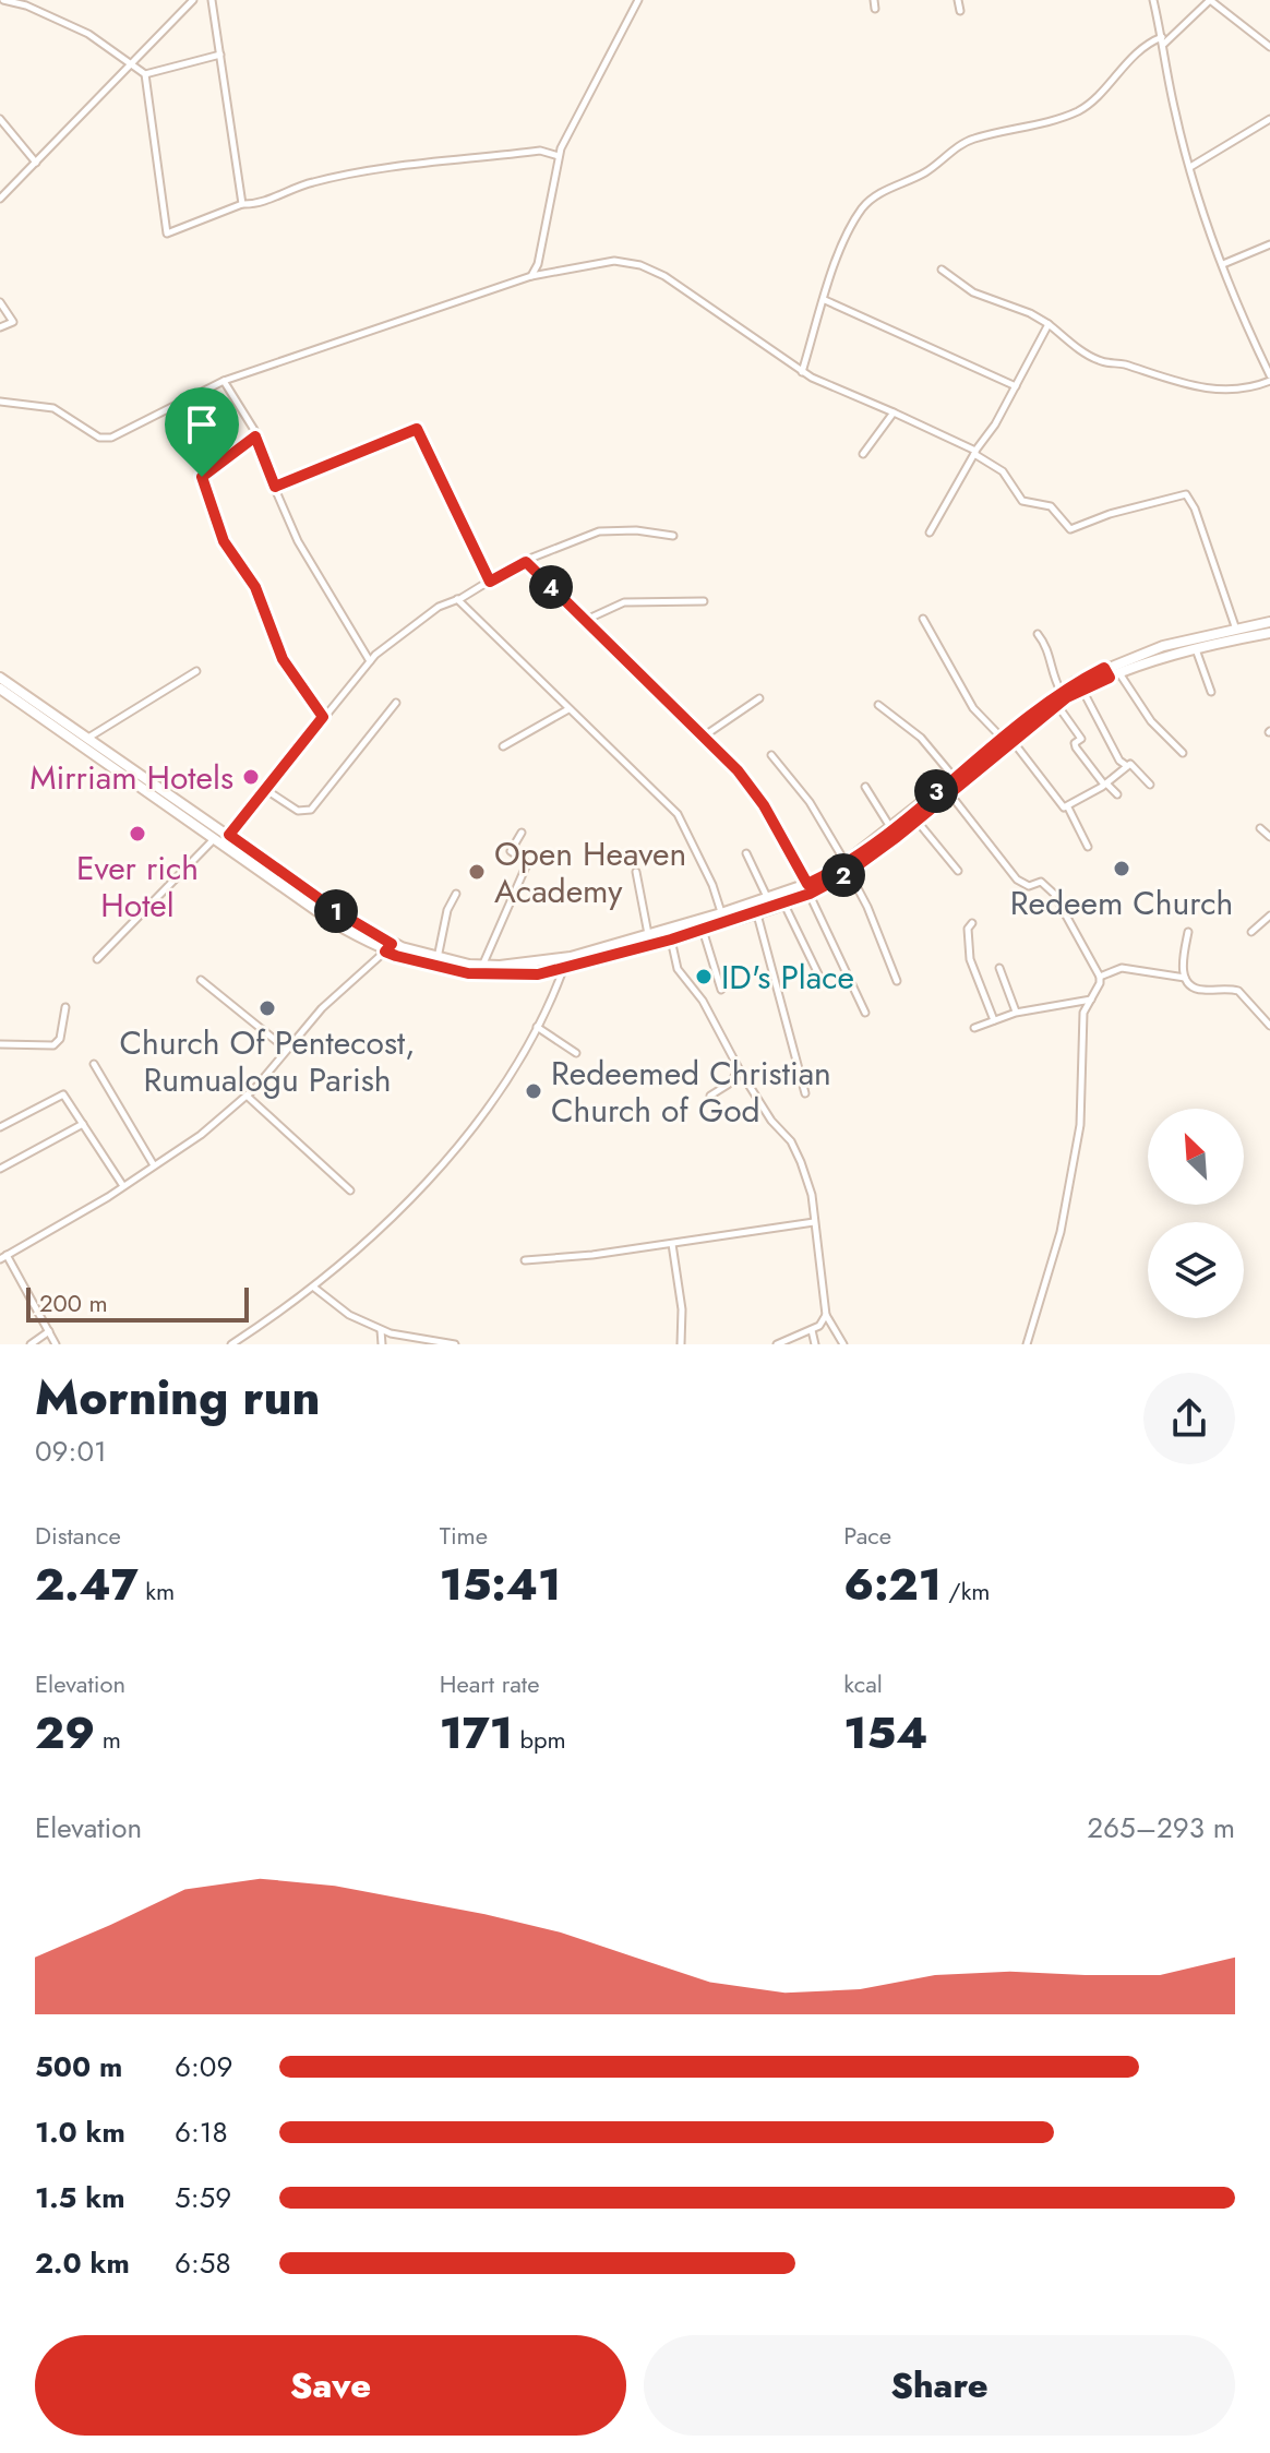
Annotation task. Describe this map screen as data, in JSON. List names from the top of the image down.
{
  "places": [
    "Mirriam Hotels",
    "Ever rich Hotel",
    "Redeem Church",
    "Open Heaven Academy",
    "ID's Place",
    "Church Of Pentecost, Rumualogu Parish",
    "Redeemed Christian Church of God"
  ],
  "scale_bar": "200 m",
  "north": "top left",
  "page": {
    "pins": [
      "4",
      "3",
      "2",
      "1"
    ],
    "scale": "200 m",
    "heading": ["Morning run", "09:01"],
    "stats": [
      ["Distance", "2.47 km"],
      ["Time", "15:41"],
      ["Pace", "6:21 /km"],
      ["Elevation", "29 m"],
      ["Heart rate", "171 bpm"],
      ["kcal", "154"]
    ],
    "chart": ["Elevation", "265–293 m"],
    "list": [
      {
        "name": "500 m",
        "note": "6:09"
      },
      {
        "name": "1.0 km",
        "note": "6:18"
      },
      {
        "name": "1.5 km",
        "note": "5:59"
      },
      {
        "name": "2.0 km",
        "note": "6:58"
      }
    ],
    "buttons": ["Save", "Share"]
  }
}
